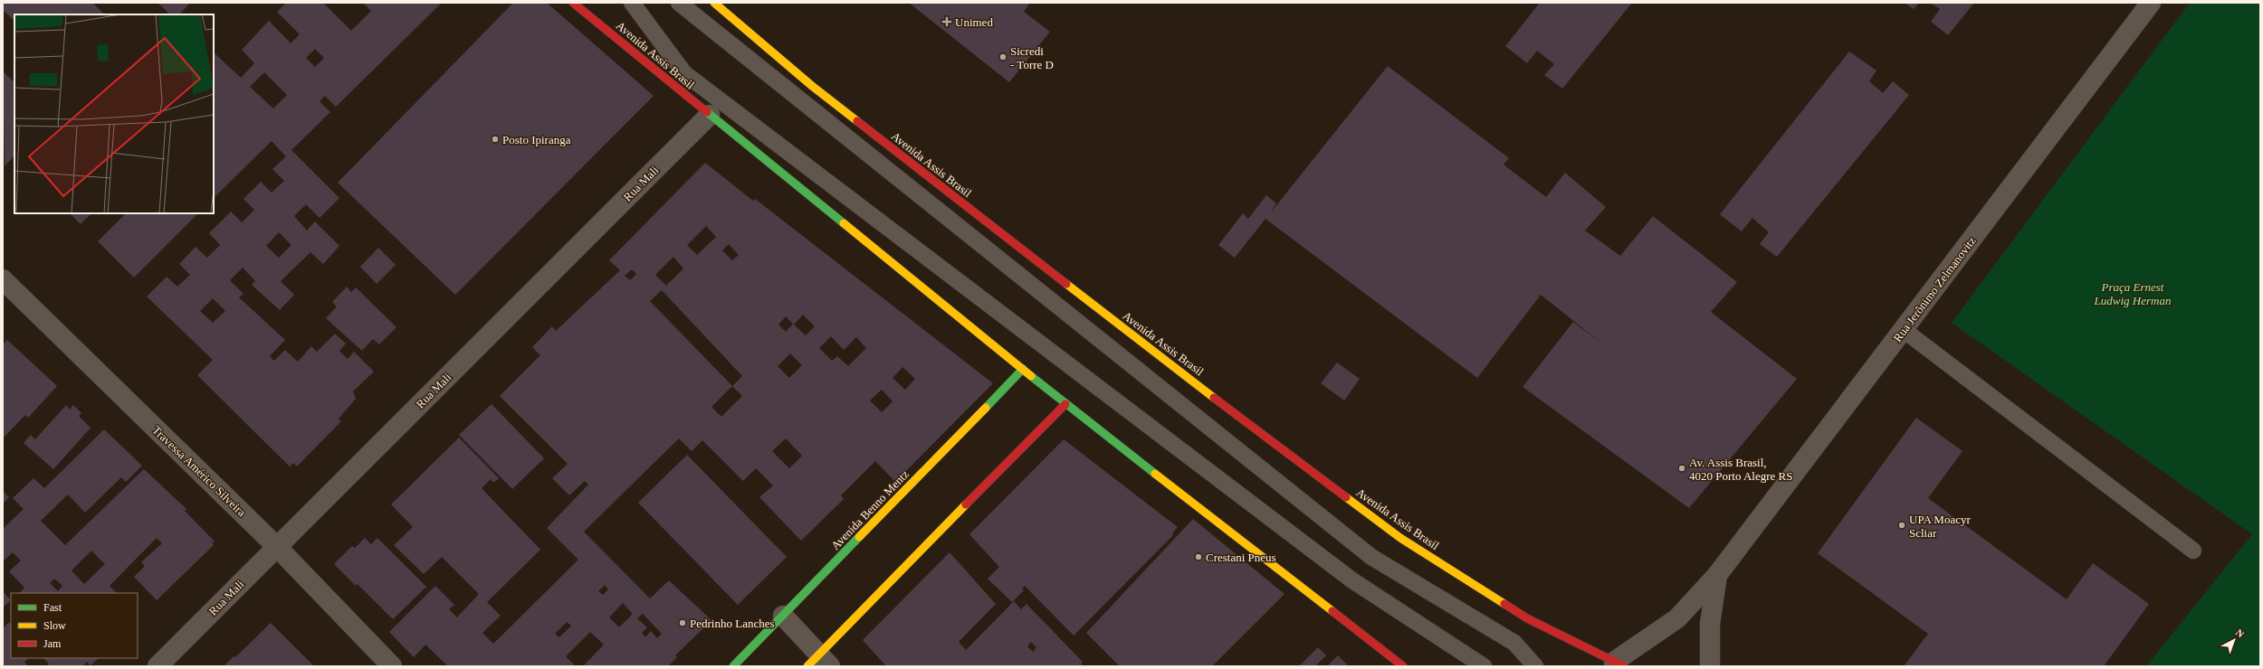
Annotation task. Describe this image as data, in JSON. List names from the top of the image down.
{
  "streets": {
    "main road": ["Avenida Assis Brasil", "Avenida Benno Mentz"],
    "street": ["Rua Mali", "Rua Jerônimo Zelmanovitz", "Travessa Américo Silveira"]
  },
  "crossings": [
    ["Avenida Assis Brasil", "Rua Mali"],
    ["Avenida Assis Brasil", "Rua Jerônimo Zelmanovitz"],
    ["Avenida Assis Brasil", "Avenida Benno Mentz"],
    ["Rua Mali", "Travessa Américo Silveira"]
  ],
  "parks": ["Praça Ernest Ludwig Herman"],
  "places": {
    "health": ["Unimed"],
    "other": [
      "Sicredi - Torre D",
      "Posto Ipiranga",
      "Av. Assis Brasil, 4020 Porto Alegre RS",
      "UPA Moacyr Scliar",
      "Crestani Pneus",
      "Pedrinho Lanches"
    ]
  },
  "legend": ["Fast", "Slow", "Jam"],
  "north": "top right"
}
